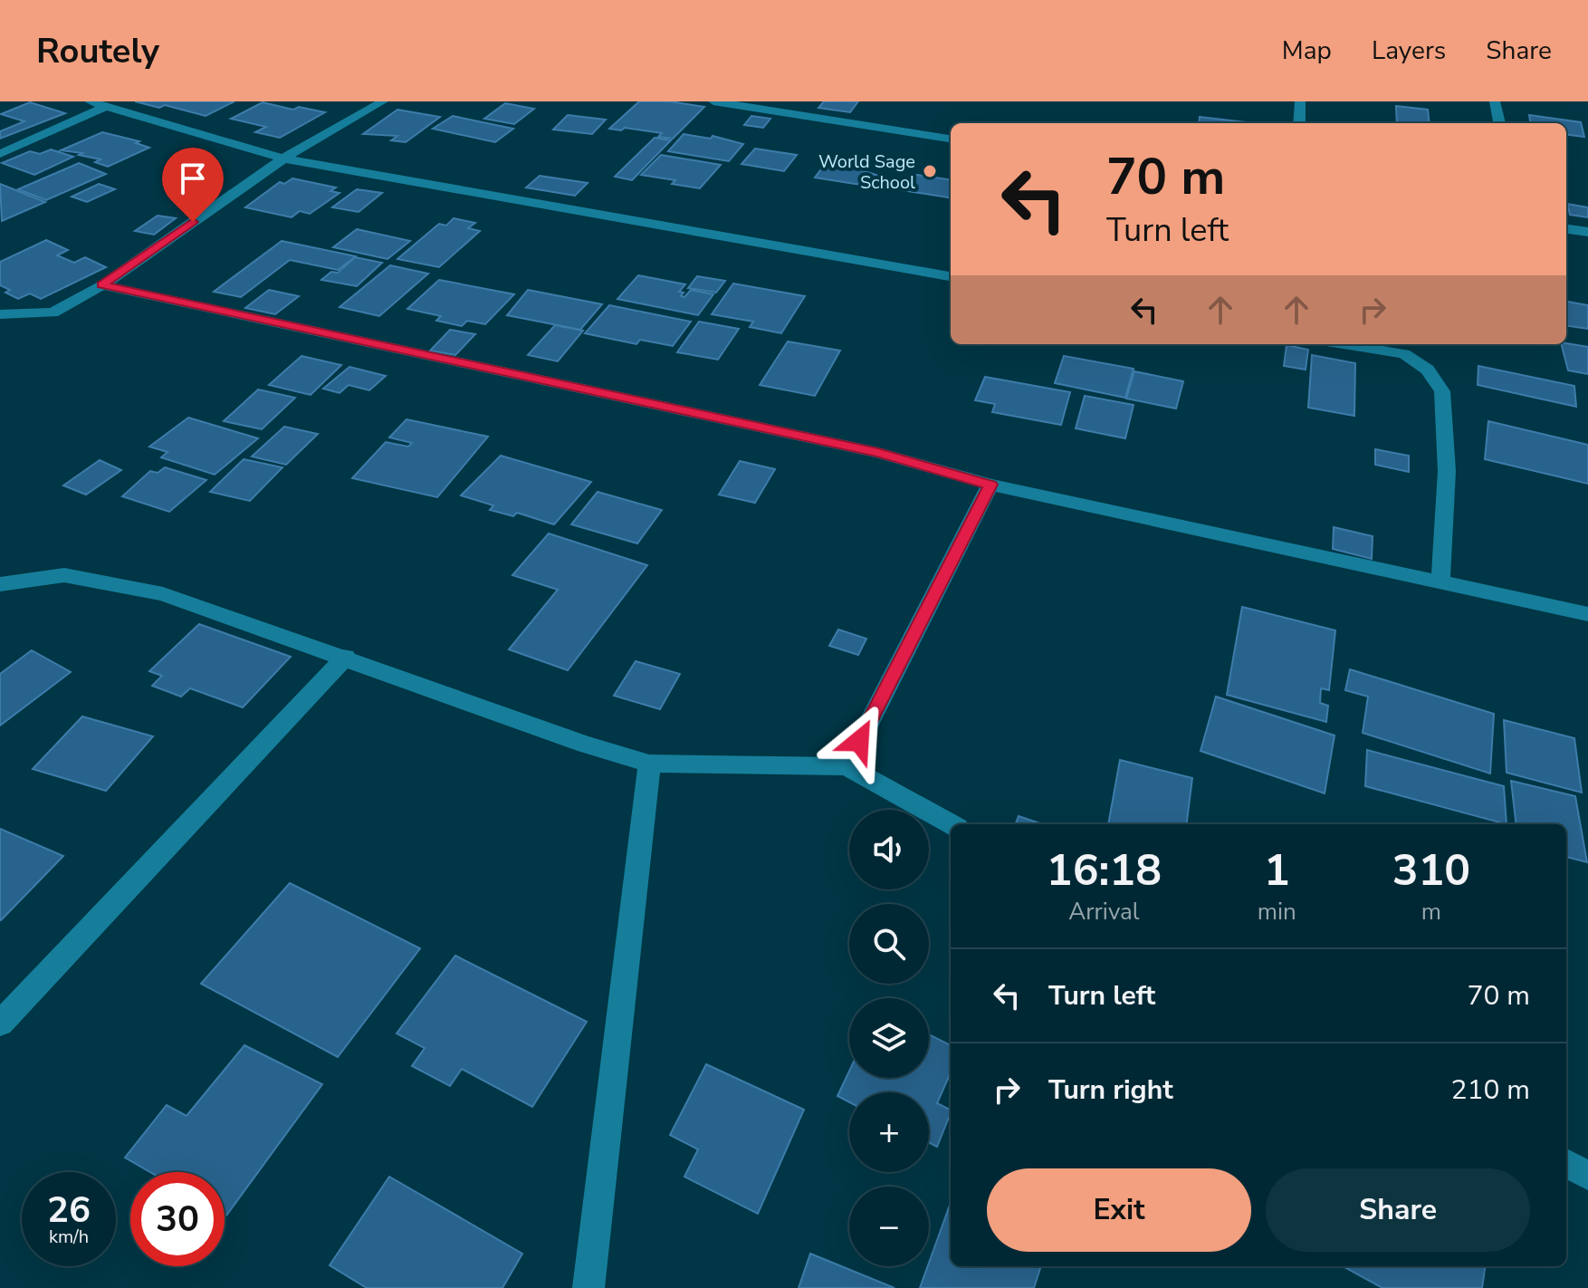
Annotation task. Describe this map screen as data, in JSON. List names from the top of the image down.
{
  "places": ["World Sage School"],
  "page": {
    "header": "Routely",
    "nav": ["Map", "Layers", "Share"],
    "turn": ["70 m", "Turn left"],
    "map_buttons": ["+", "−"],
    "eta": [
      "16:18",
      "Arrival",
      "1",
      "min",
      "310",
      "m"
    ],
    "list": [
      {
        "name": "Turn left",
        "value": "70 m"
      },
      {
        "name": "Turn right",
        "value": "210 m"
      }
    ],
    "buttons": ["Exit", "Share"],
    "speed": "26 km/h",
    "limit": "30"
  }
}
